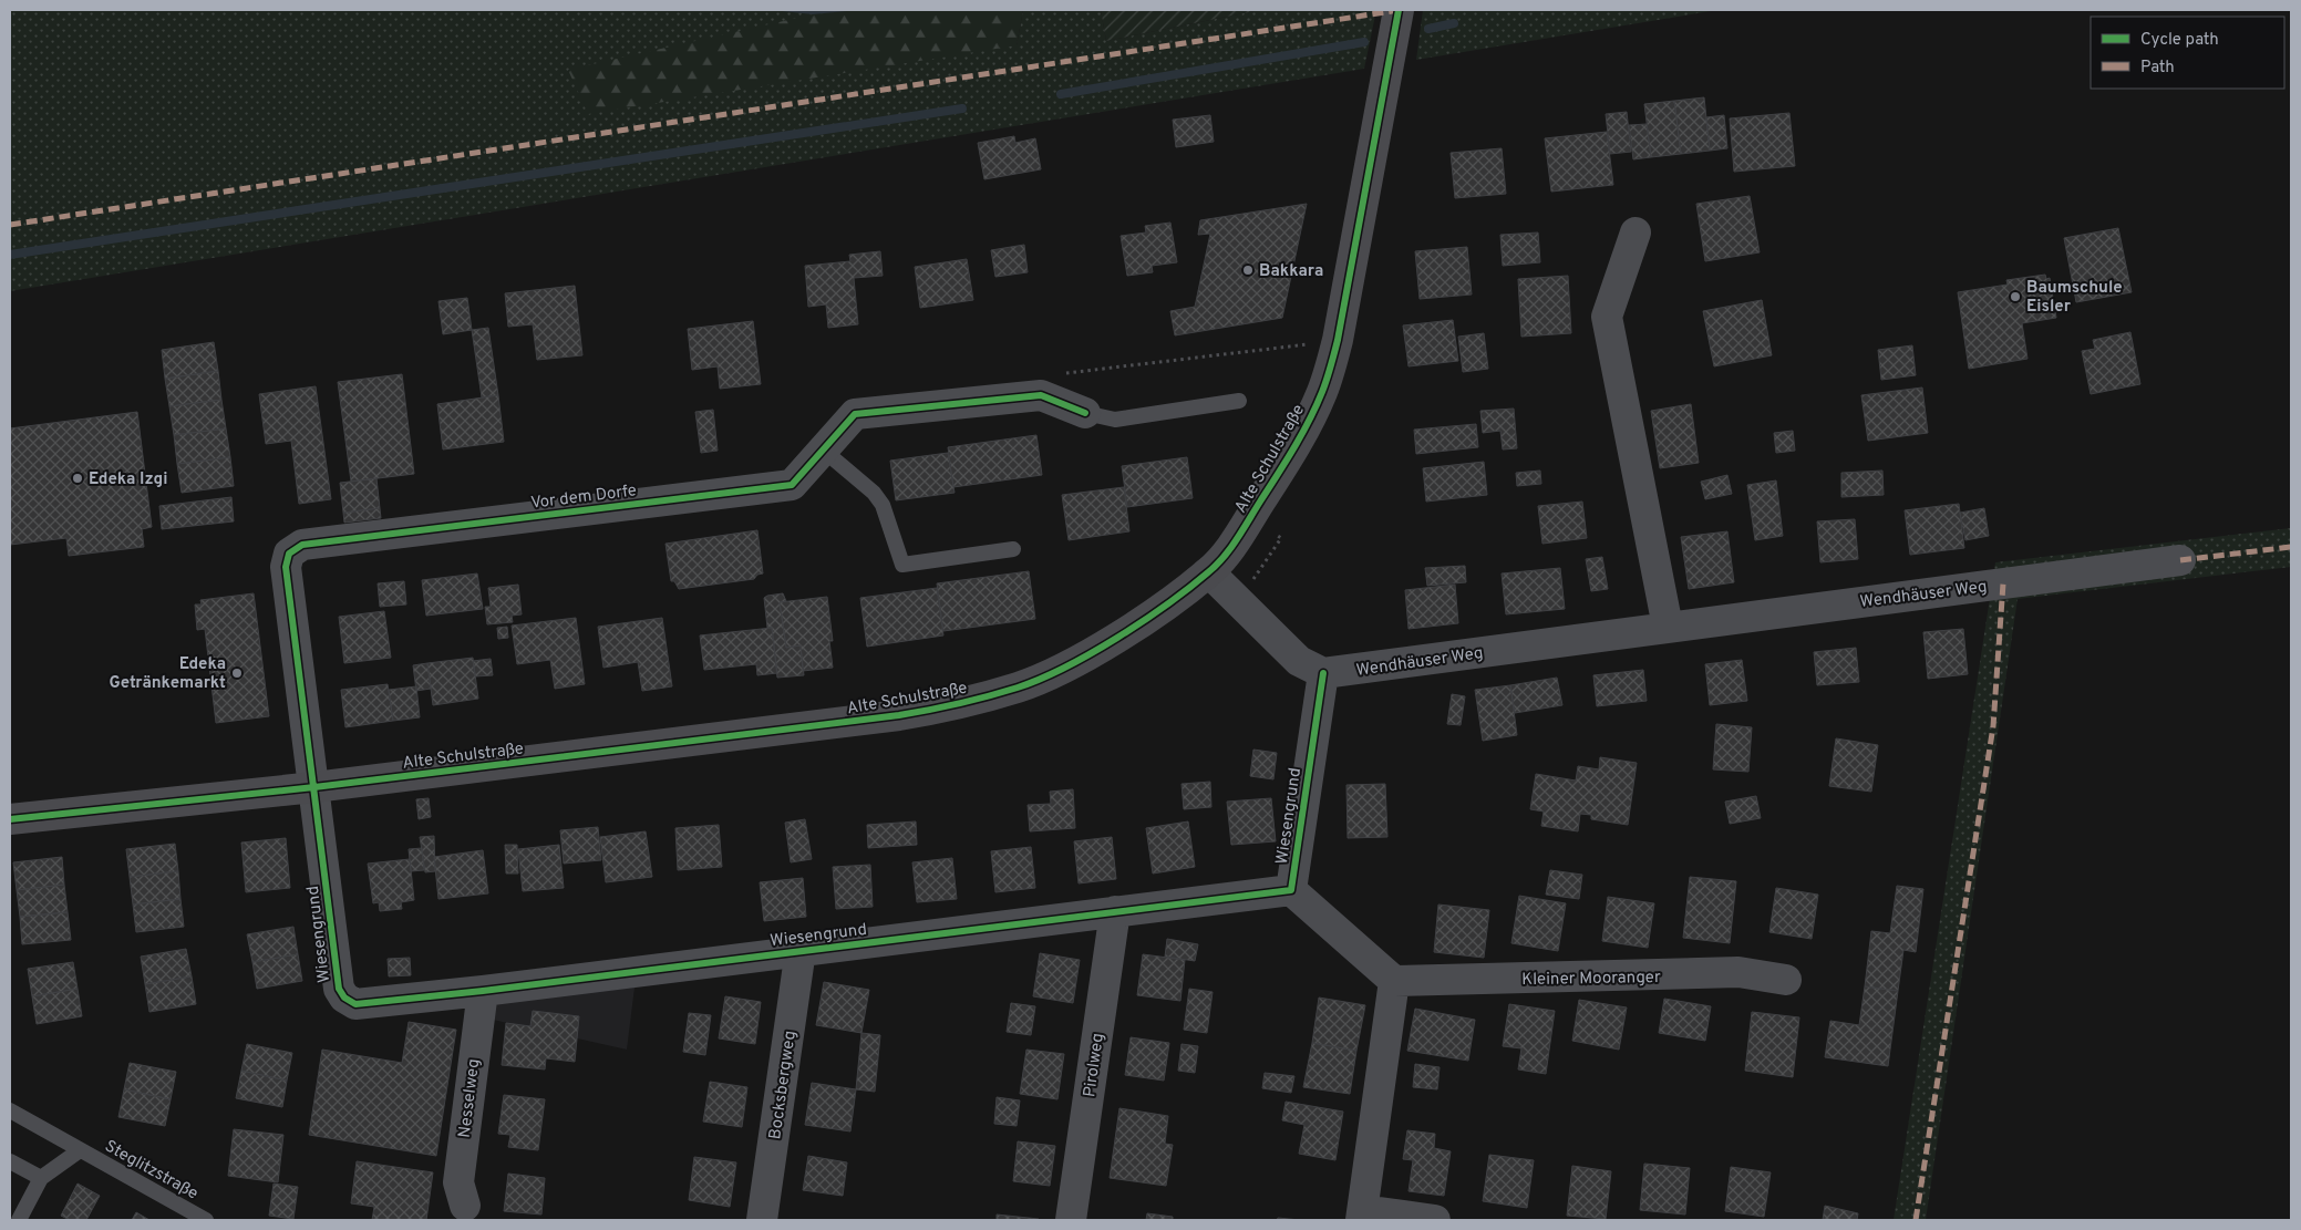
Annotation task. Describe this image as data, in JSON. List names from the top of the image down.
{
  "streets": {
    "street": [
      "Alte Schulstraße",
      "Vor dem Dorfe",
      "Wendhäuser Weg",
      "Wiesengrund",
      "Kleiner Mooranger",
      "Pirolweg",
      "Bocksbergweg",
      "Nesselweg"
    ],
    "lane": ["Steglitzstraße"]
  },
  "crossings": [
    ["Alte Schulstraße", "Vor dem Dorfe"],
    ["Alte Schulstraße", "Wiesengrund"],
    ["Vor dem Dorfe", "Wiesengrund"],
    ["Wendhäuser Weg", "Wiesengrund"],
    ["Wiesengrund", "Pirolweg"],
    ["Wiesengrund", "Bocksbergweg"],
    ["Wiesengrund", "Nesselweg"]
  ],
  "places": [
    "Bakkara",
    "Baumschule Eisler",
    "Edeka Izgi",
    "Edeka Getränkemarkt"
  ],
  "legend": ["Cycle path", "Path"]
}
